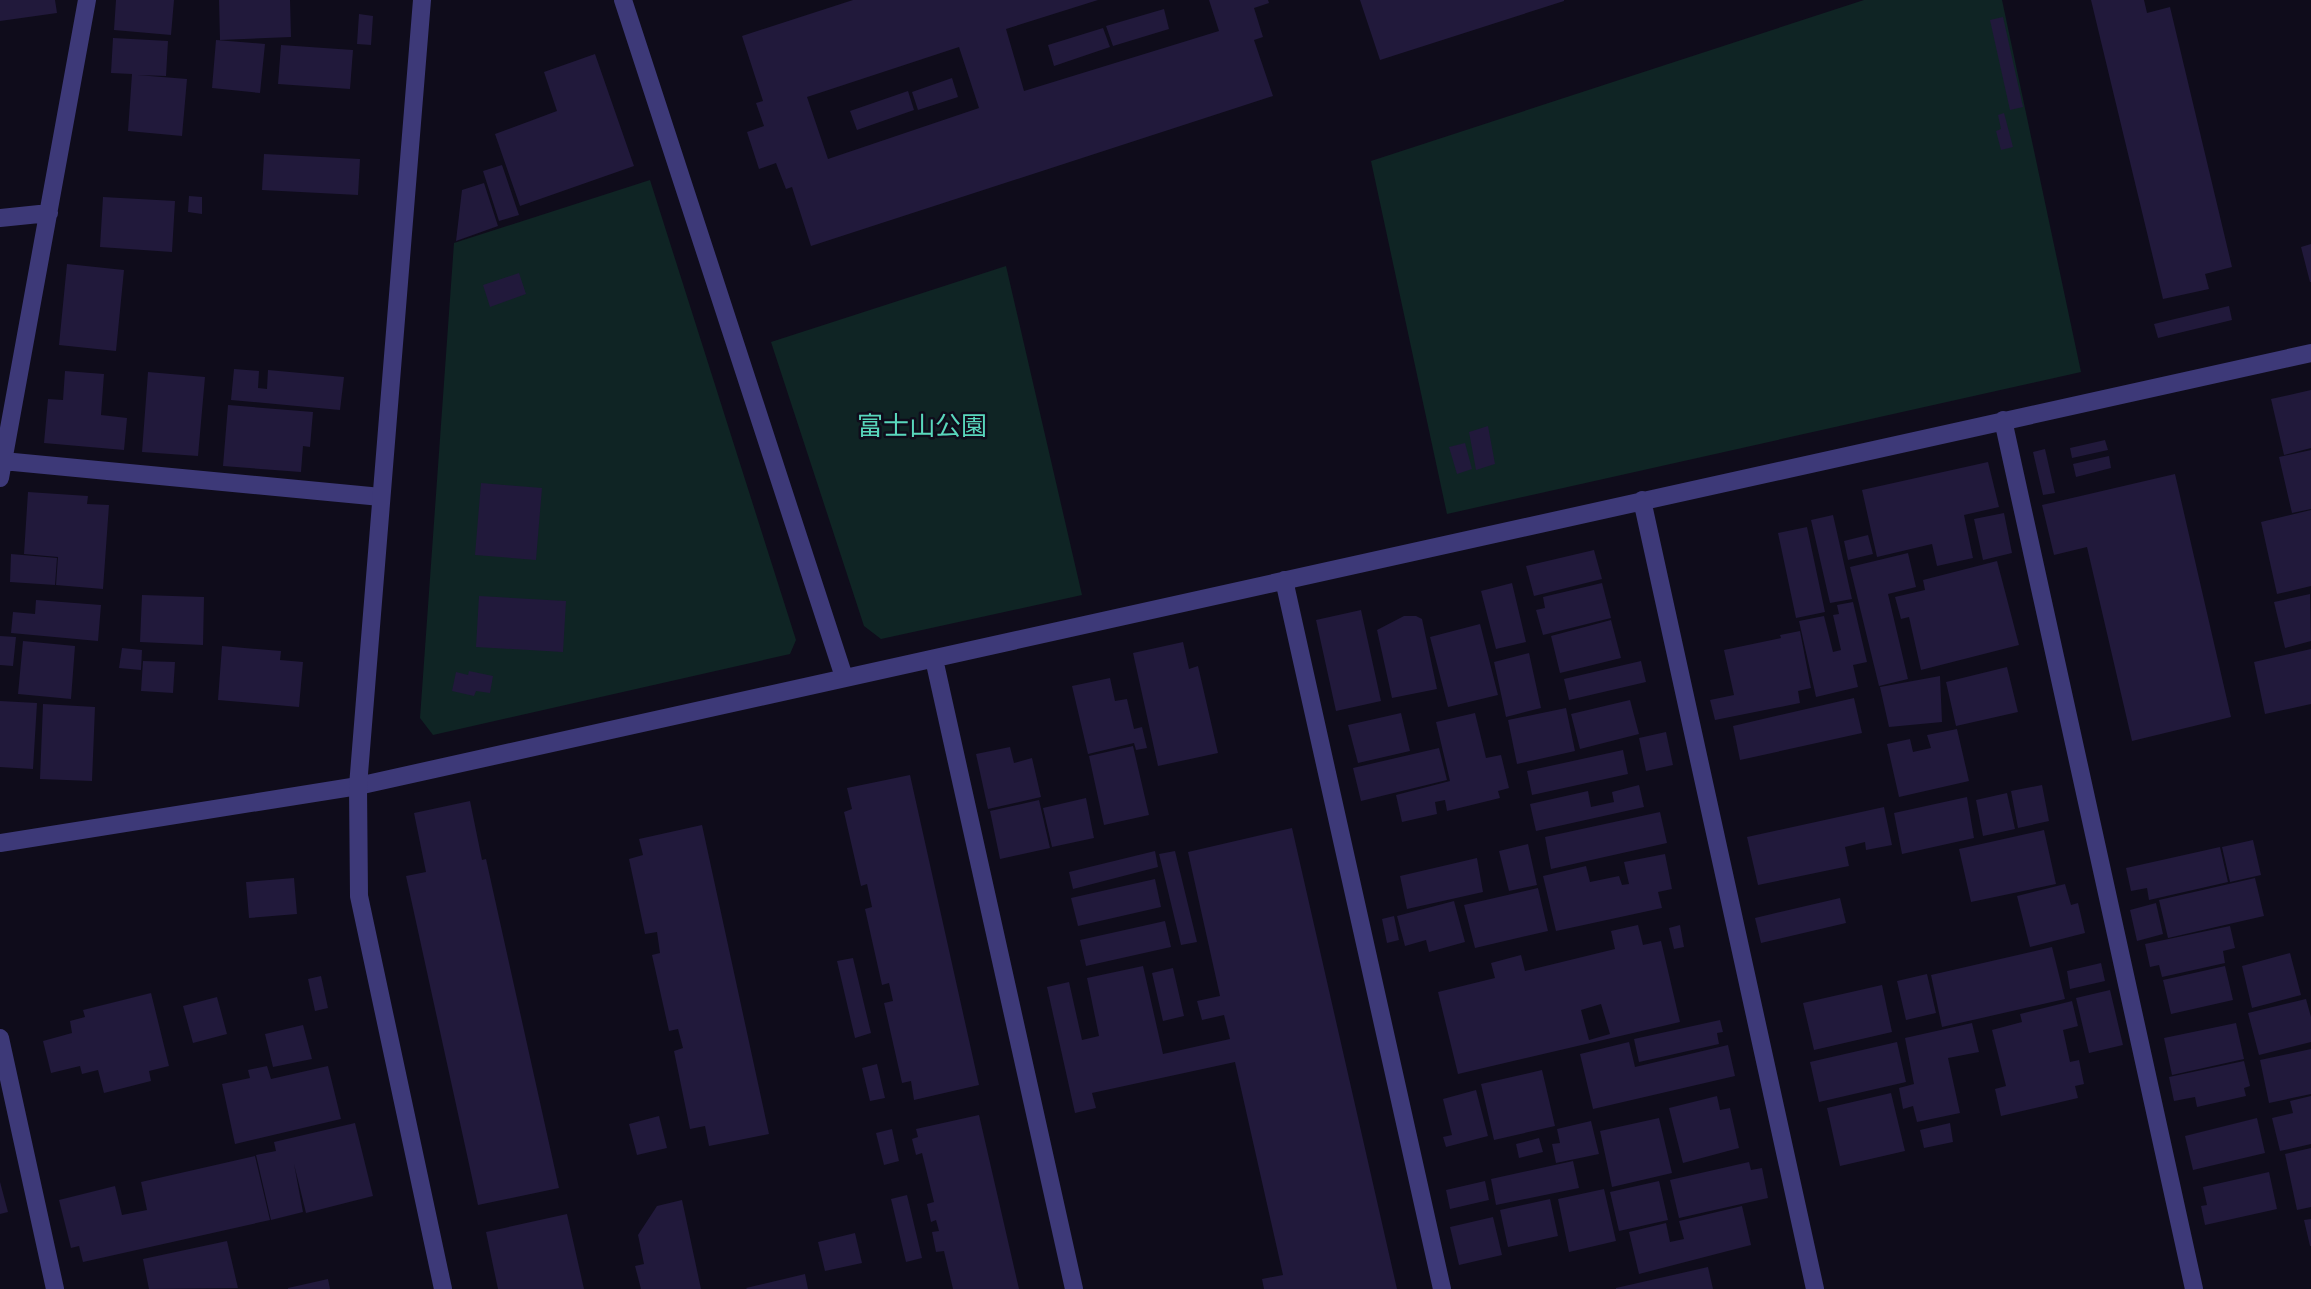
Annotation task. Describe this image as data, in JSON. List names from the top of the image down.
{
  "parks": ["富士山公園"]
}
